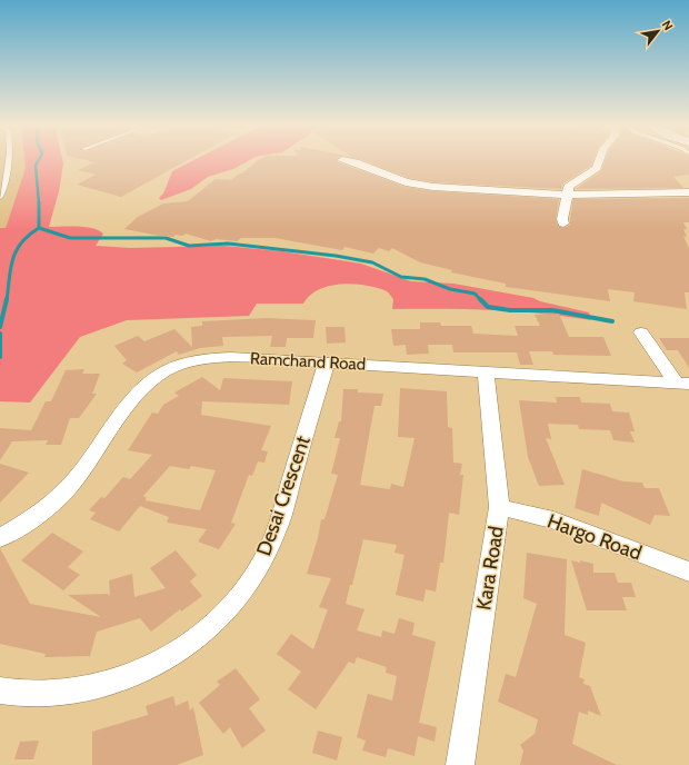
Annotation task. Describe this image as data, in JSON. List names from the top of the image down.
{
  "streets": {
    "street": [
      "Ramchand Road",
      "Desai Crescent",
      "Hargo Road",
      "Kara Road"
    ]
  },
  "crossings": [
    ["Ramchand Road", "Desai Crescent"],
    ["Ramchand Road", "Kara Road"],
    ["Hargo Road", "Kara Road"]
  ],
  "north": "top right"
}
